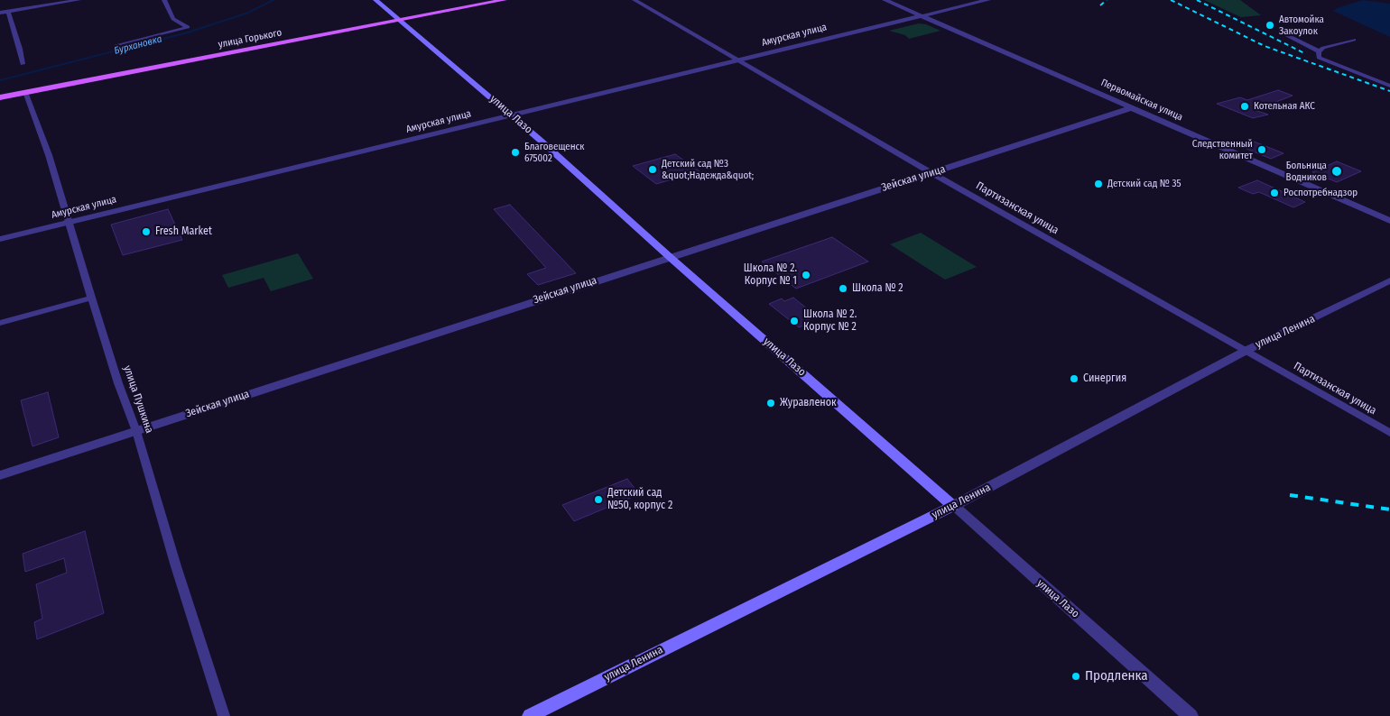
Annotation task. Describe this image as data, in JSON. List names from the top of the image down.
{
  "streets": {
    "main road": ["улица Горького", "улица Лазо", "улица Ленина"],
    "street": [
      "Амурская улица",
      "Первомайская улица",
      "Зейская улица",
      "Партизанская улица",
      "улица Пушкина"
    ]
  },
  "crossings": [
    ["Амурская улица", "Первомайская улица"],
    ["Амурская улица", "улица Лазо"],
    ["Амурская улица", "Партизанская улица"],
    ["Амурская улица", "улица Пушкина"],
    ["улица Горького", "улица Лазо"],
    ["улица Горького", "улица Пушкина"],
    ["Первомайская улица", "Зейская улица"],
    ["улица Лазо", "Зейская улица"],
    ["улица Лазо", "улица Ленина"],
    ["Зейская улица", "Партизанская улица"],
    ["Зейская улица", "улица Пушкина"],
    ["Партизанская улица", "улица Ленина"]
  ],
  "water": ["Бурхановка"],
  "places": [
    "Автомойка Закоулок",
    "Котельная АКС",
    "Следственный комитет",
    "Благовещенск 675002",
    "Детский сад №3 &quot;Надежда&quot;",
    "Больница Водников",
    "Детский сад № 35",
    "Роспотребнадзор",
    "Fresh Market",
    "Школа № 2. Корпус № 1",
    "Школа № 2",
    "Школа № 2. Корпус № 2",
    "Синергия",
    "Журавленок",
    "Детский сад №50, корпус 2",
    "Продленка"
  ]
}
